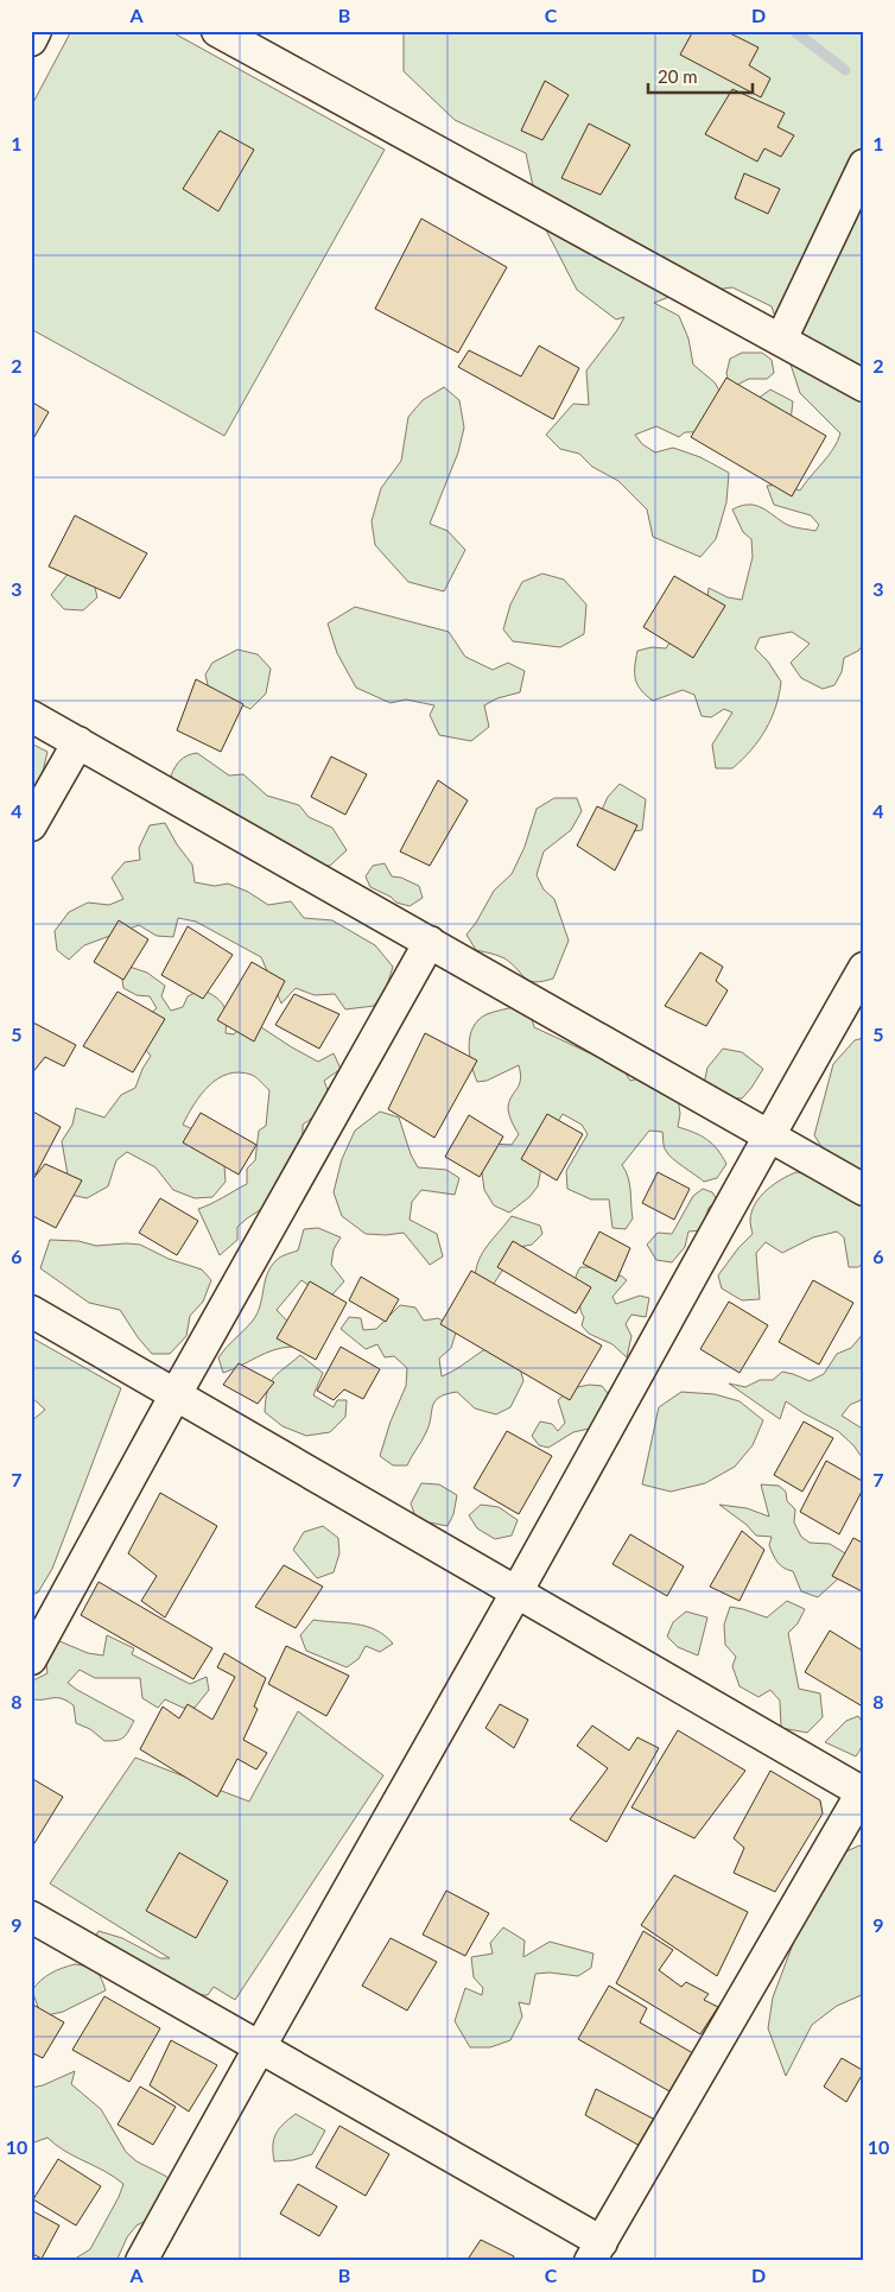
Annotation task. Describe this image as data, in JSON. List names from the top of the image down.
{
  "scale_bar": "20 m",
  "grid": {
    "columns": [
      "A",
      "B",
      "C",
      "D"
    ],
    "rows": [
      "1",
      "2",
      "3",
      "4",
      "5",
      "6",
      "7",
      "8",
      "9",
      "10"
    ]
  }
}
